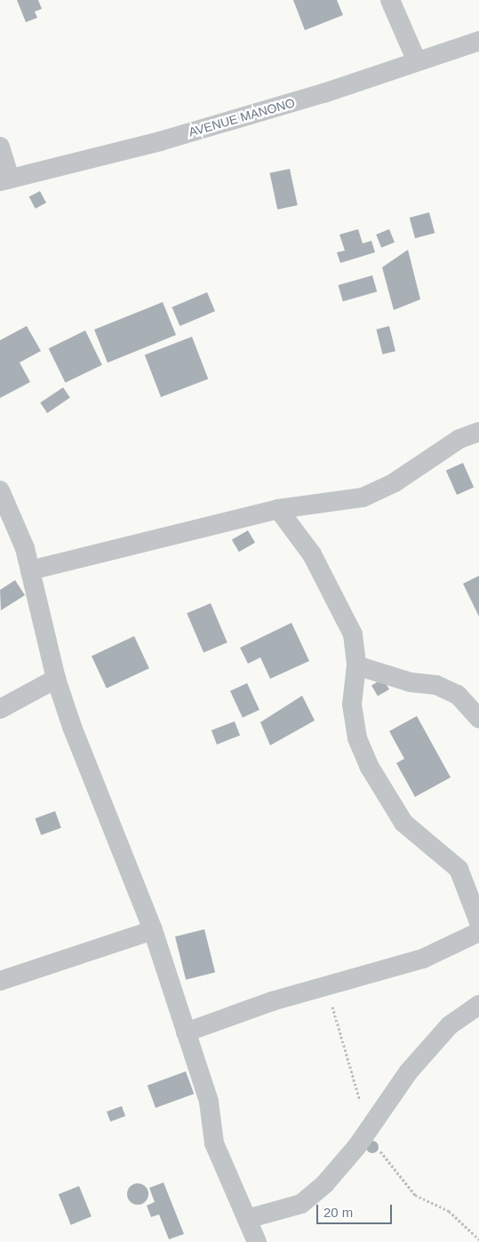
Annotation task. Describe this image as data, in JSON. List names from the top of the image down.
{
  "streets": {
    "street": ["AVENUE MANONO"]
  },
  "scale_bar": "20 m"
}
